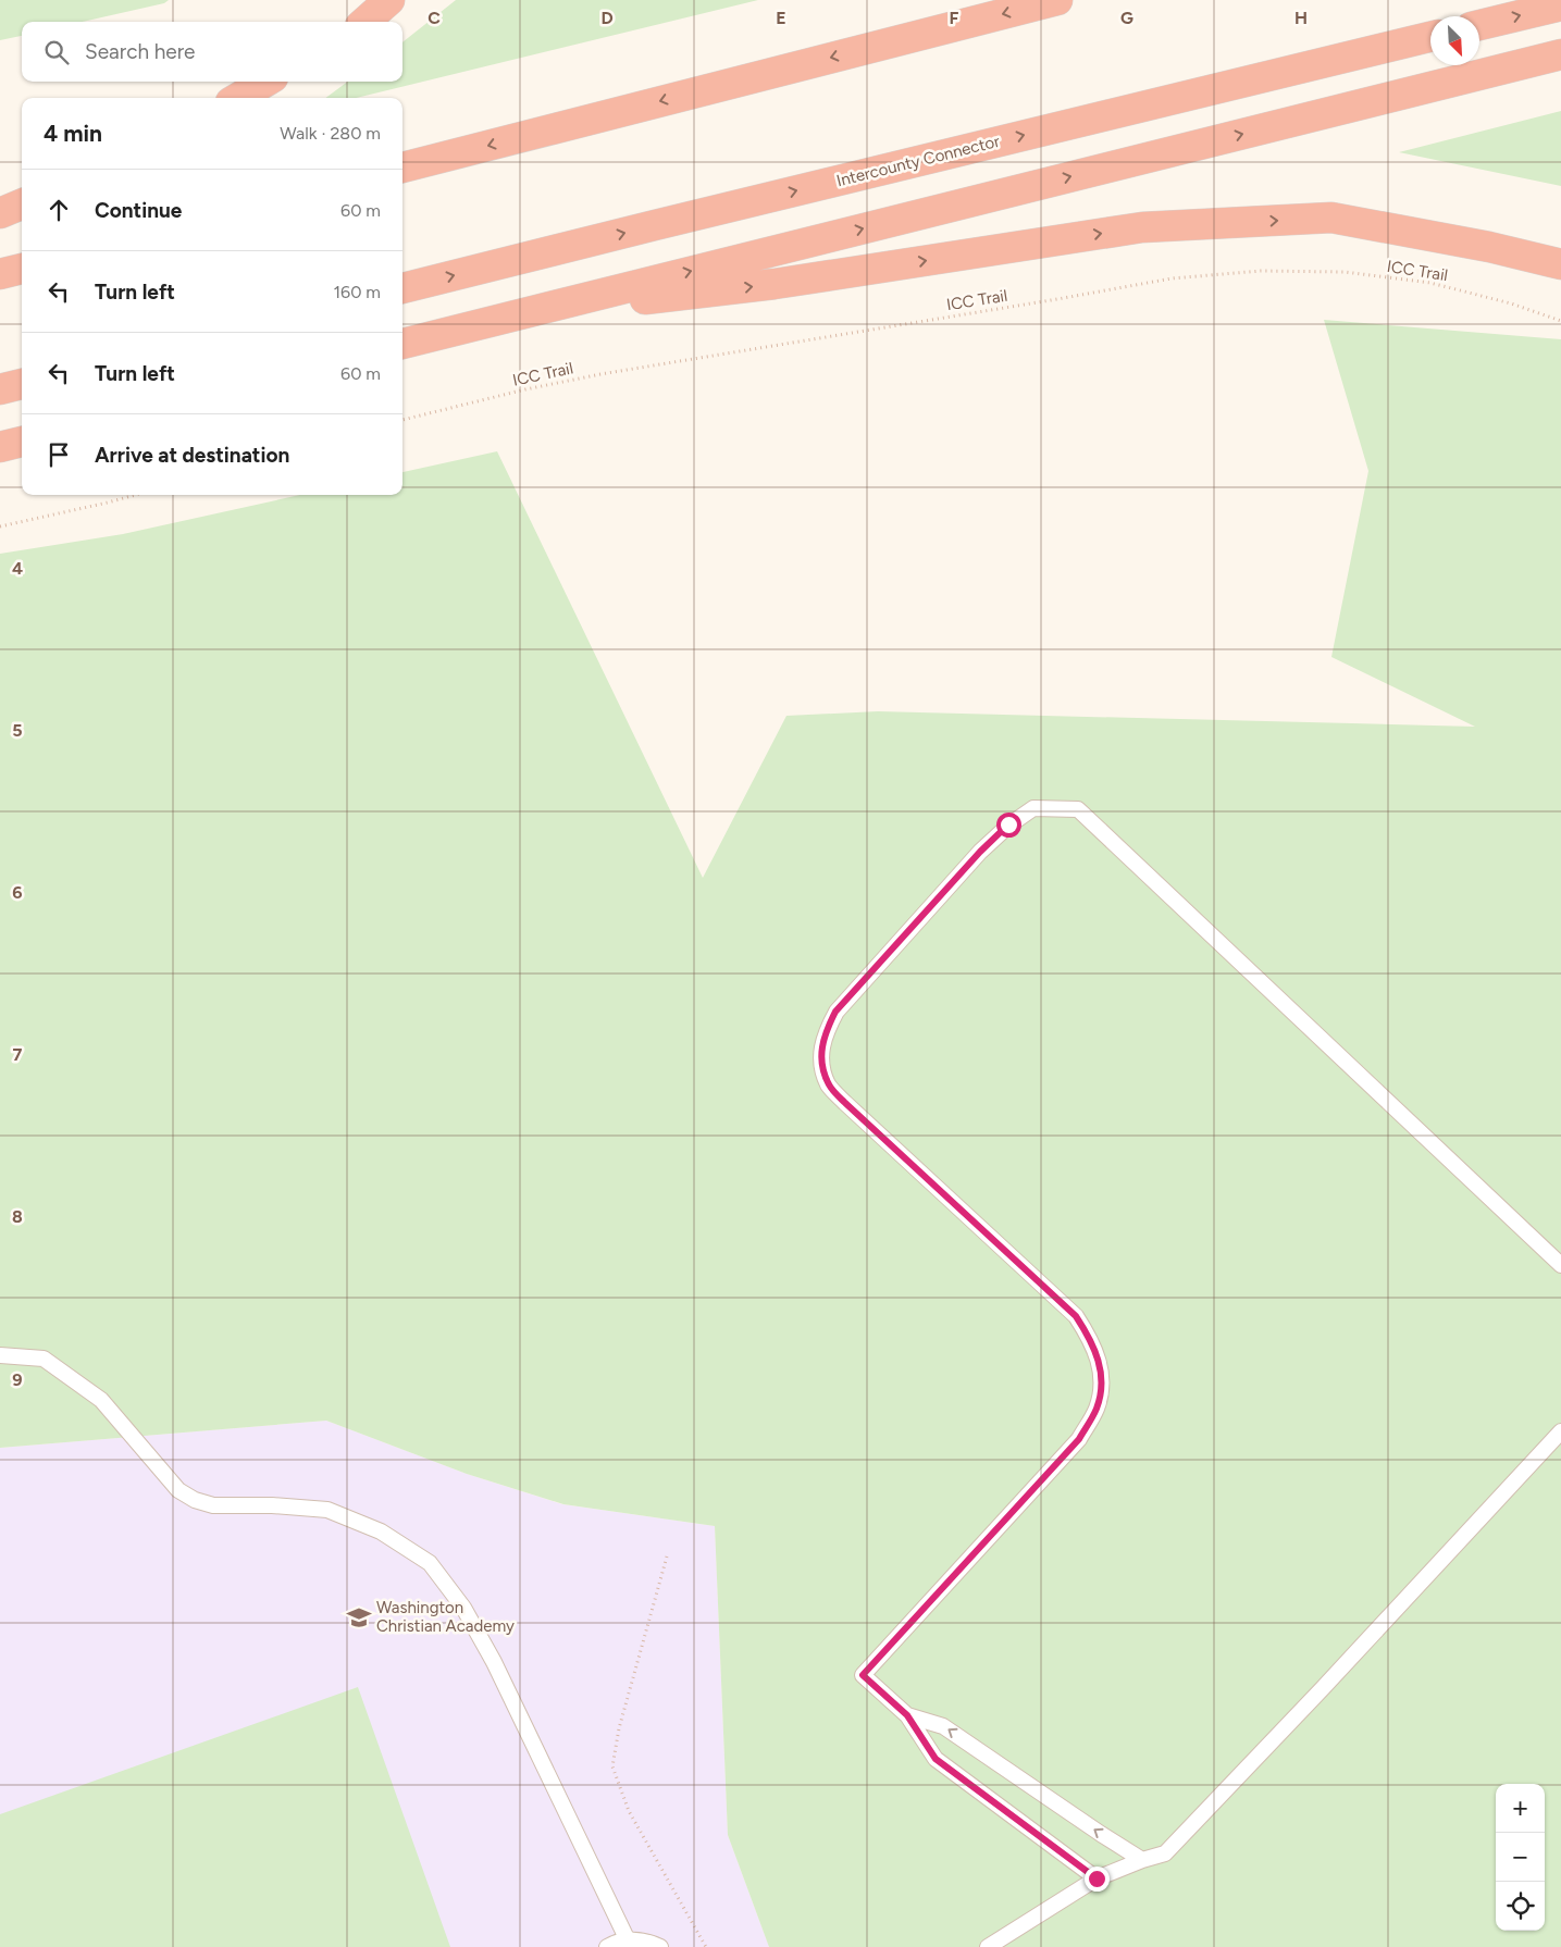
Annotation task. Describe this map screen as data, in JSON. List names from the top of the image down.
{
  "streets": {
    "highway": ["Intercounty Connector"],
    "path": ["ICC Trail"]
  },
  "places": {
    "school or university": ["Washington Christian Academy"]
  },
  "north": "bottom right",
  "page": {
    "search": "Search here",
    "heading": ["4 min", "Walk · 280 m"],
    "list": [
      ["Continue", "60 m"],
      ["Turn left", "160 m"],
      ["Turn left", "60 m"],
      "Arrive at destination"
    ],
    "map_buttons": ["+", "−"]
  },
  "grid": {
    "columns": [
      "C",
      "D",
      "E",
      "F",
      "G",
      "H"
    ],
    "rows": [
      "4",
      "5",
      "6",
      "7",
      "8",
      "9"
    ]
  }
}
